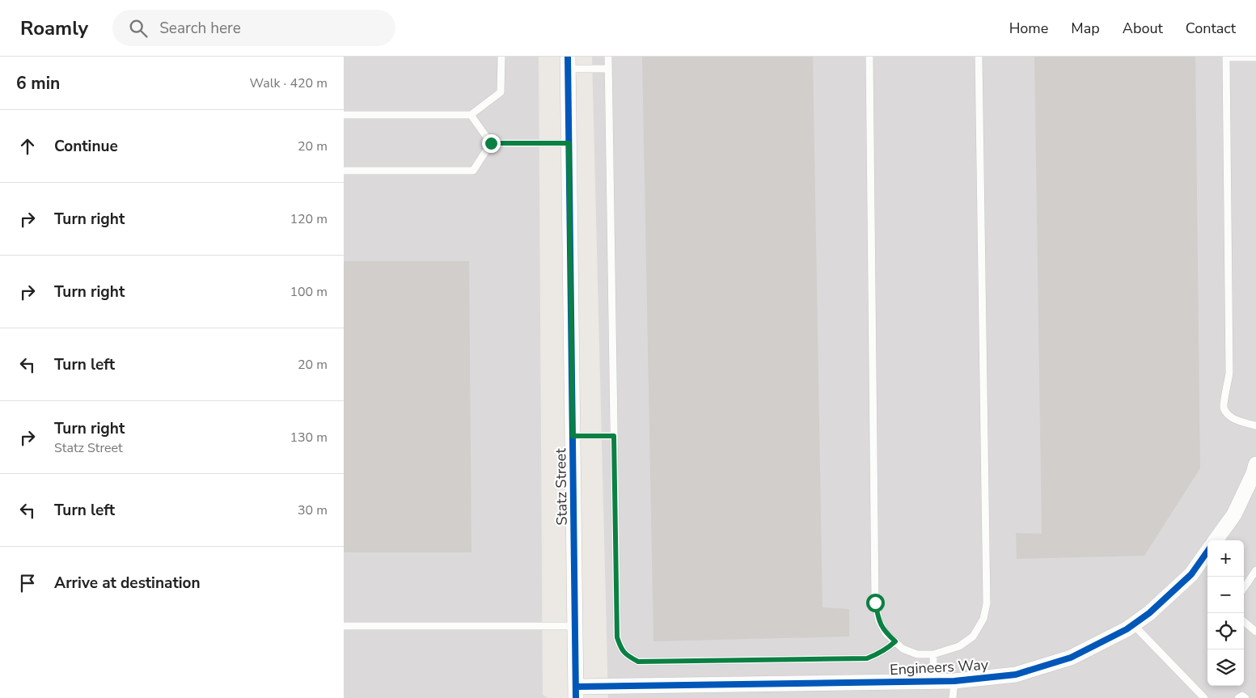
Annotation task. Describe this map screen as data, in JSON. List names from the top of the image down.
{
  "streets": {
    "street": ["Statz Street", "Engineers Way"]
  },
  "crossings": [
    ["Statz Street", "Engineers Way"]
  ],
  "page": {
    "header": "Roamly",
    "search": "Search here",
    "nav": [
      "Home",
      "Map",
      "About",
      "Contact"
    ],
    "heading": ["6 min", "Walk · 420 m"],
    "list": [
      ["Continue", "20 m"],
      ["Turn right", "120 m"],
      ["Turn right", "100 m"],
      ["Turn left", "20 m"],
      ["Turn right", "Statz Street", "130 m"],
      ["Turn left", "30 m"],
      "Arrive at destination"
    ],
    "map_buttons": ["+", "−"]
  }
}
